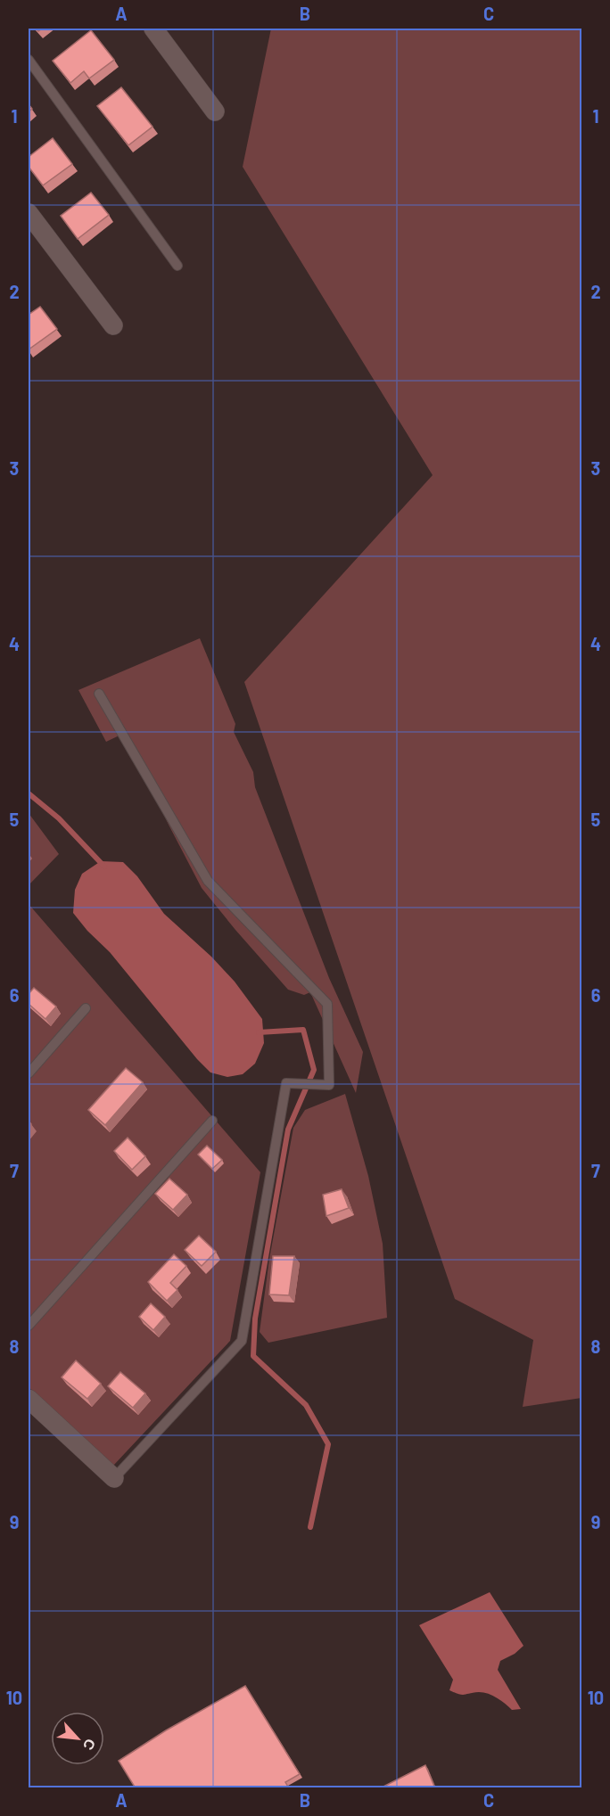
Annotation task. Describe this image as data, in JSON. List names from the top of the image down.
{
  "north": "bottom right",
  "grid": {
    "columns": ["A", "B", "C"],
    "rows": [
      "1",
      "2",
      "3",
      "4",
      "5",
      "6",
      "7",
      "8",
      "9",
      "10"
    ]
  }
}
